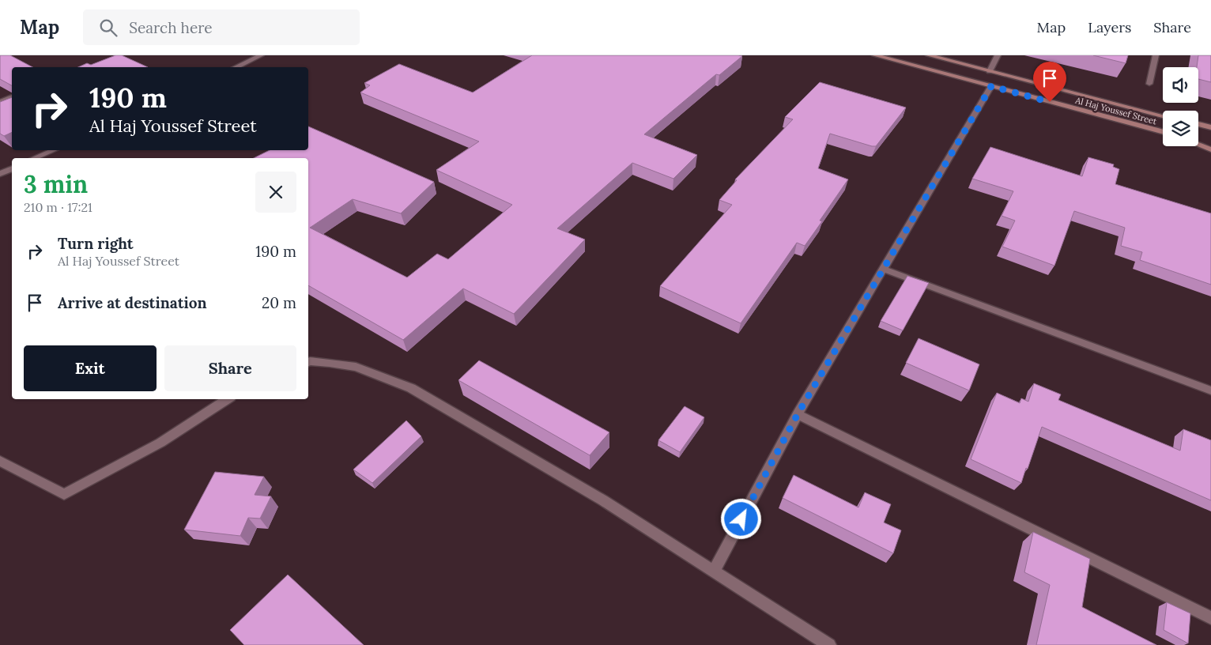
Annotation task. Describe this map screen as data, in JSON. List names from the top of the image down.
{
  "streets": {
    "main road": ["Al Haj Youssef Street"]
  },
  "page": {
    "header": "Map",
    "search": "Search here",
    "nav": ["Map", "Layers", "Share"],
    "turn": ["190 m", "Al Haj Youssef Street"],
    "heading": ["3 min", "210 m · 17:21"],
    "list": [
      {
        "name": "Turn right",
        "note": "Al Haj Youssef Street",
        "value": "190 m"
      },
      {
        "name": "Arrive at destination",
        "value": "20 m"
      }
    ],
    "buttons": ["Exit", "Share"]
  }
}
